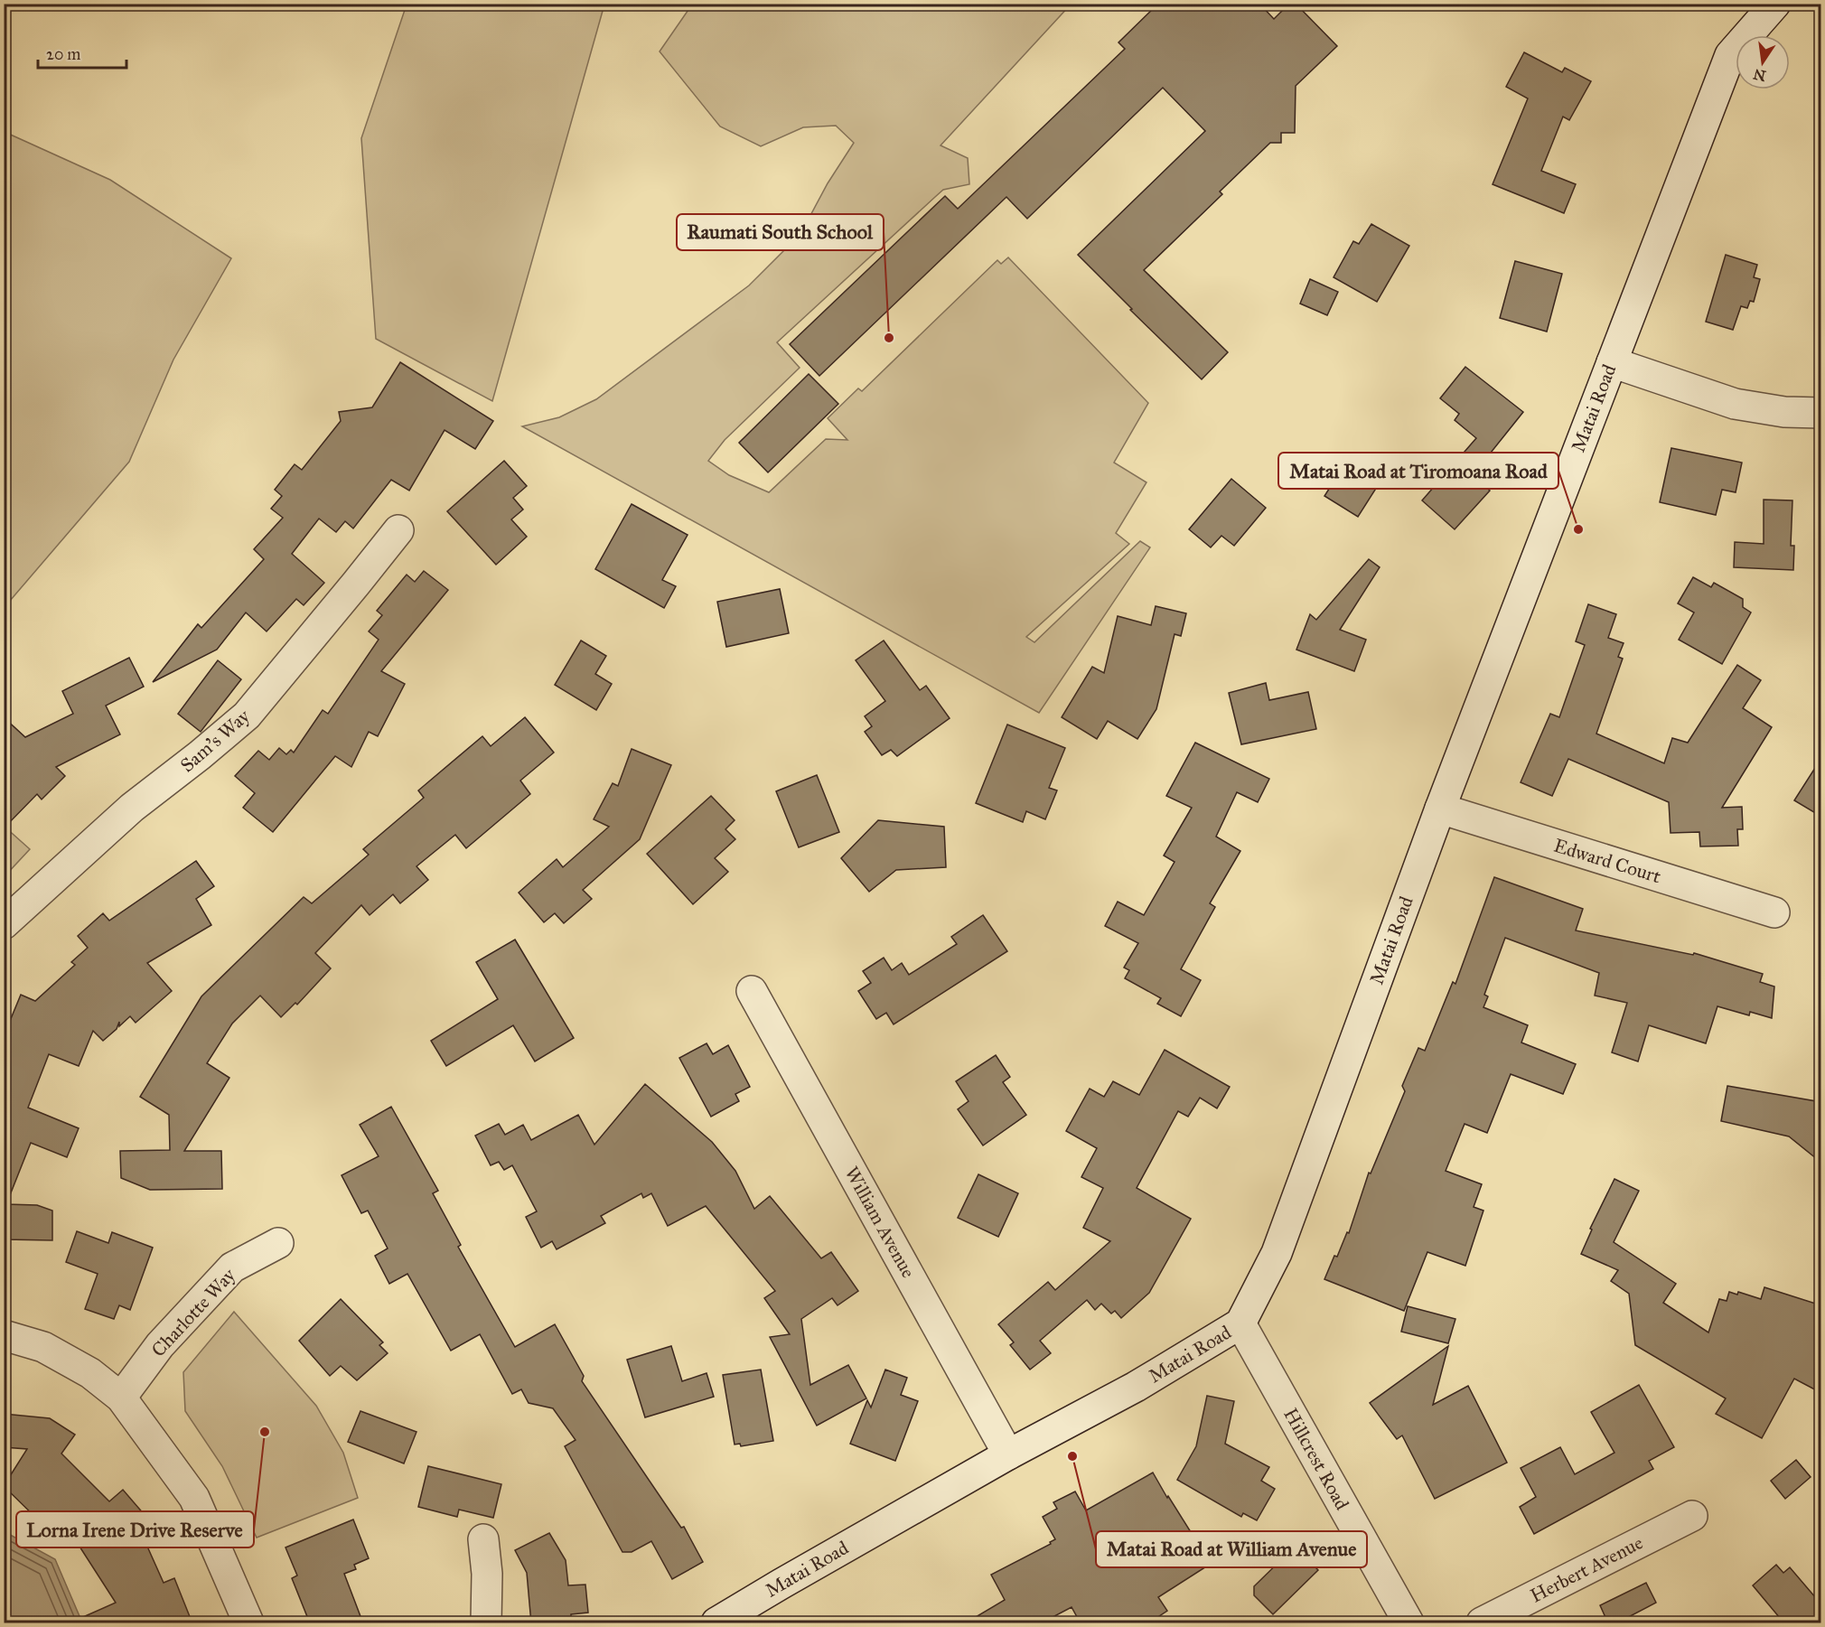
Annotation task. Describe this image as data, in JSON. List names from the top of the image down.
{
  "streets": {
    "street": [
      "Matai Road",
      "Sam's Way",
      "Edward Court",
      "William Avenue",
      "Charlotte Way",
      "Hillcrest Road",
      "Herbert Avenue"
    ]
  },
  "crossings": [
    ["Matai Road", "Edward Court"],
    ["Matai Road", "William Avenue"],
    ["Matai Road", "Hillcrest Road"]
  ],
  "places": [
    "Raumati South School",
    "Matai Road at Tiromoana Road",
    "Lorna Irene Drive Reserve",
    "Matai Road at William Avenue"
  ],
  "scale_bar": "20 m",
  "north": "bottom"
}
